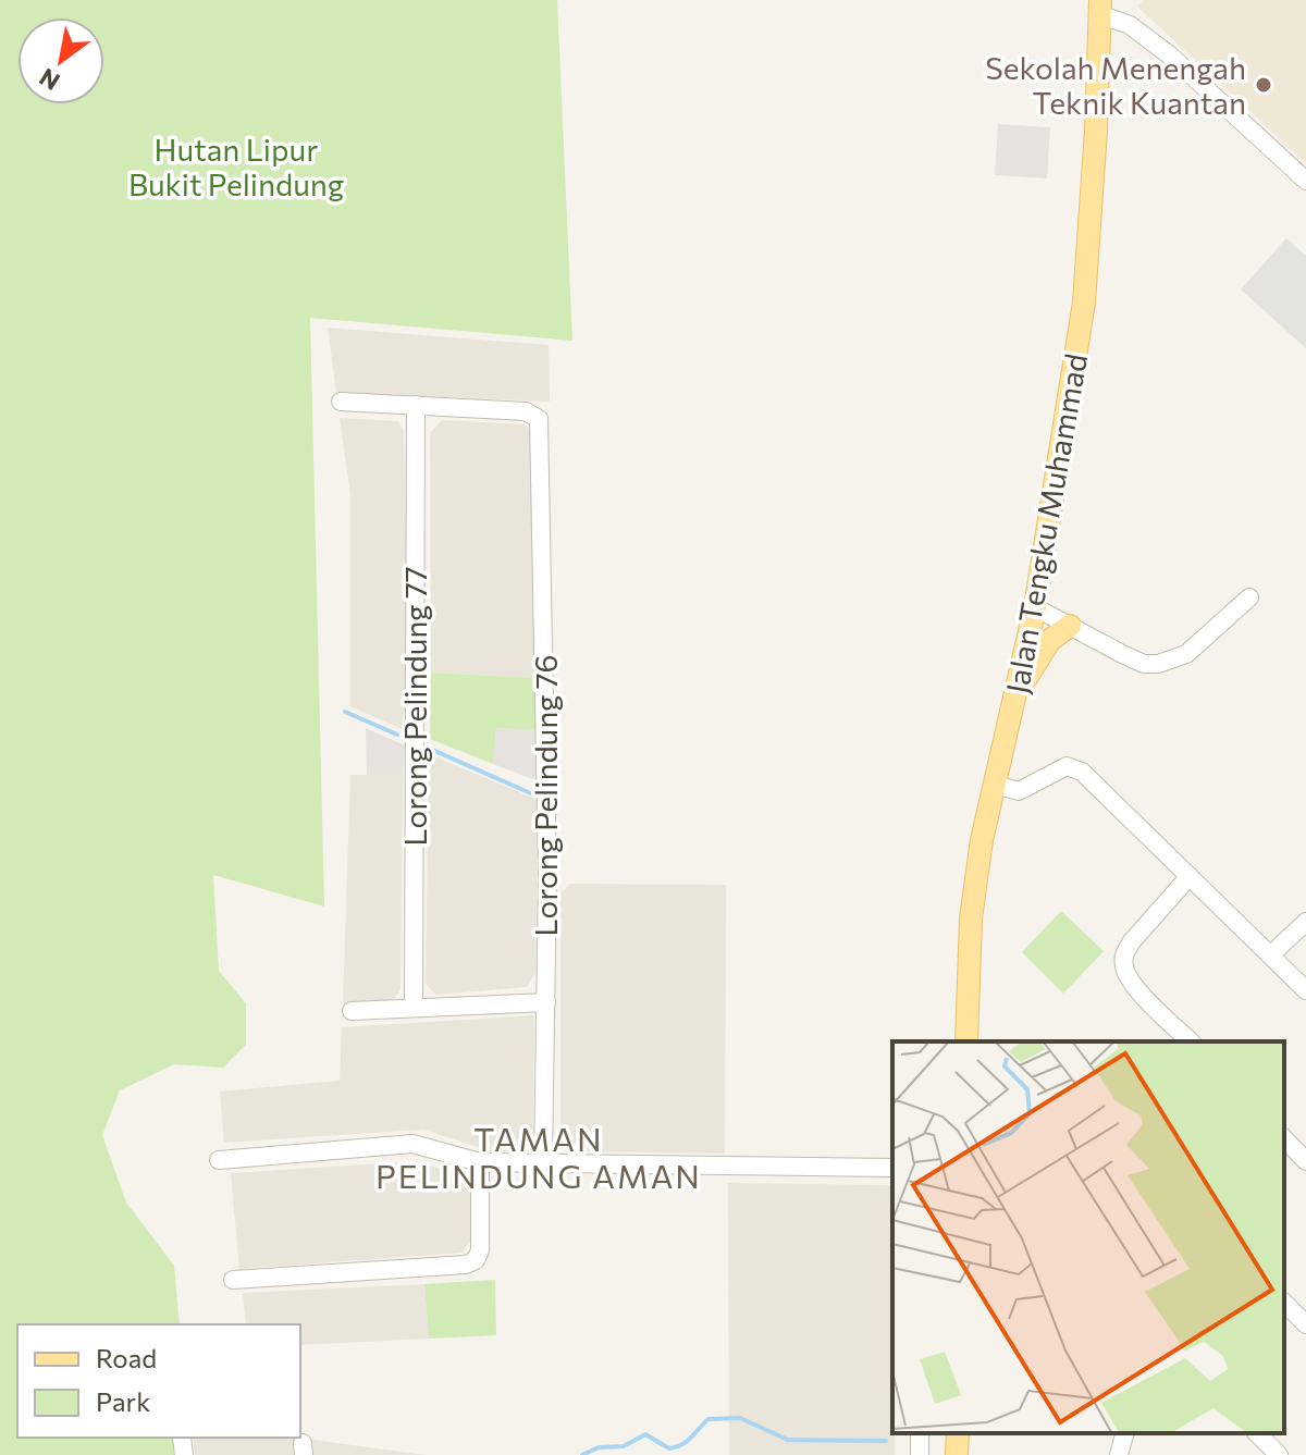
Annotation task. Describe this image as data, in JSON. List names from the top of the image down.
{
  "streets": {
    "main road": ["Jalan Tengku Muhammad"],
    "street": ["Lorong Pelindung 77", "Lorong Pelindung 76"]
  },
  "crossings": [
    ["Lorong Pelindung 77", "Lorong Pelindung 76"]
  ],
  "districts": ["TAMAN PELINDUNG AMAN"],
  "parks": ["Hutan Lipur Bukit Pelindung"],
  "places": ["Sekolah Menengah Teknik Kuantan"],
  "legend": ["Road", "Park"],
  "north": "bottom left"
}
